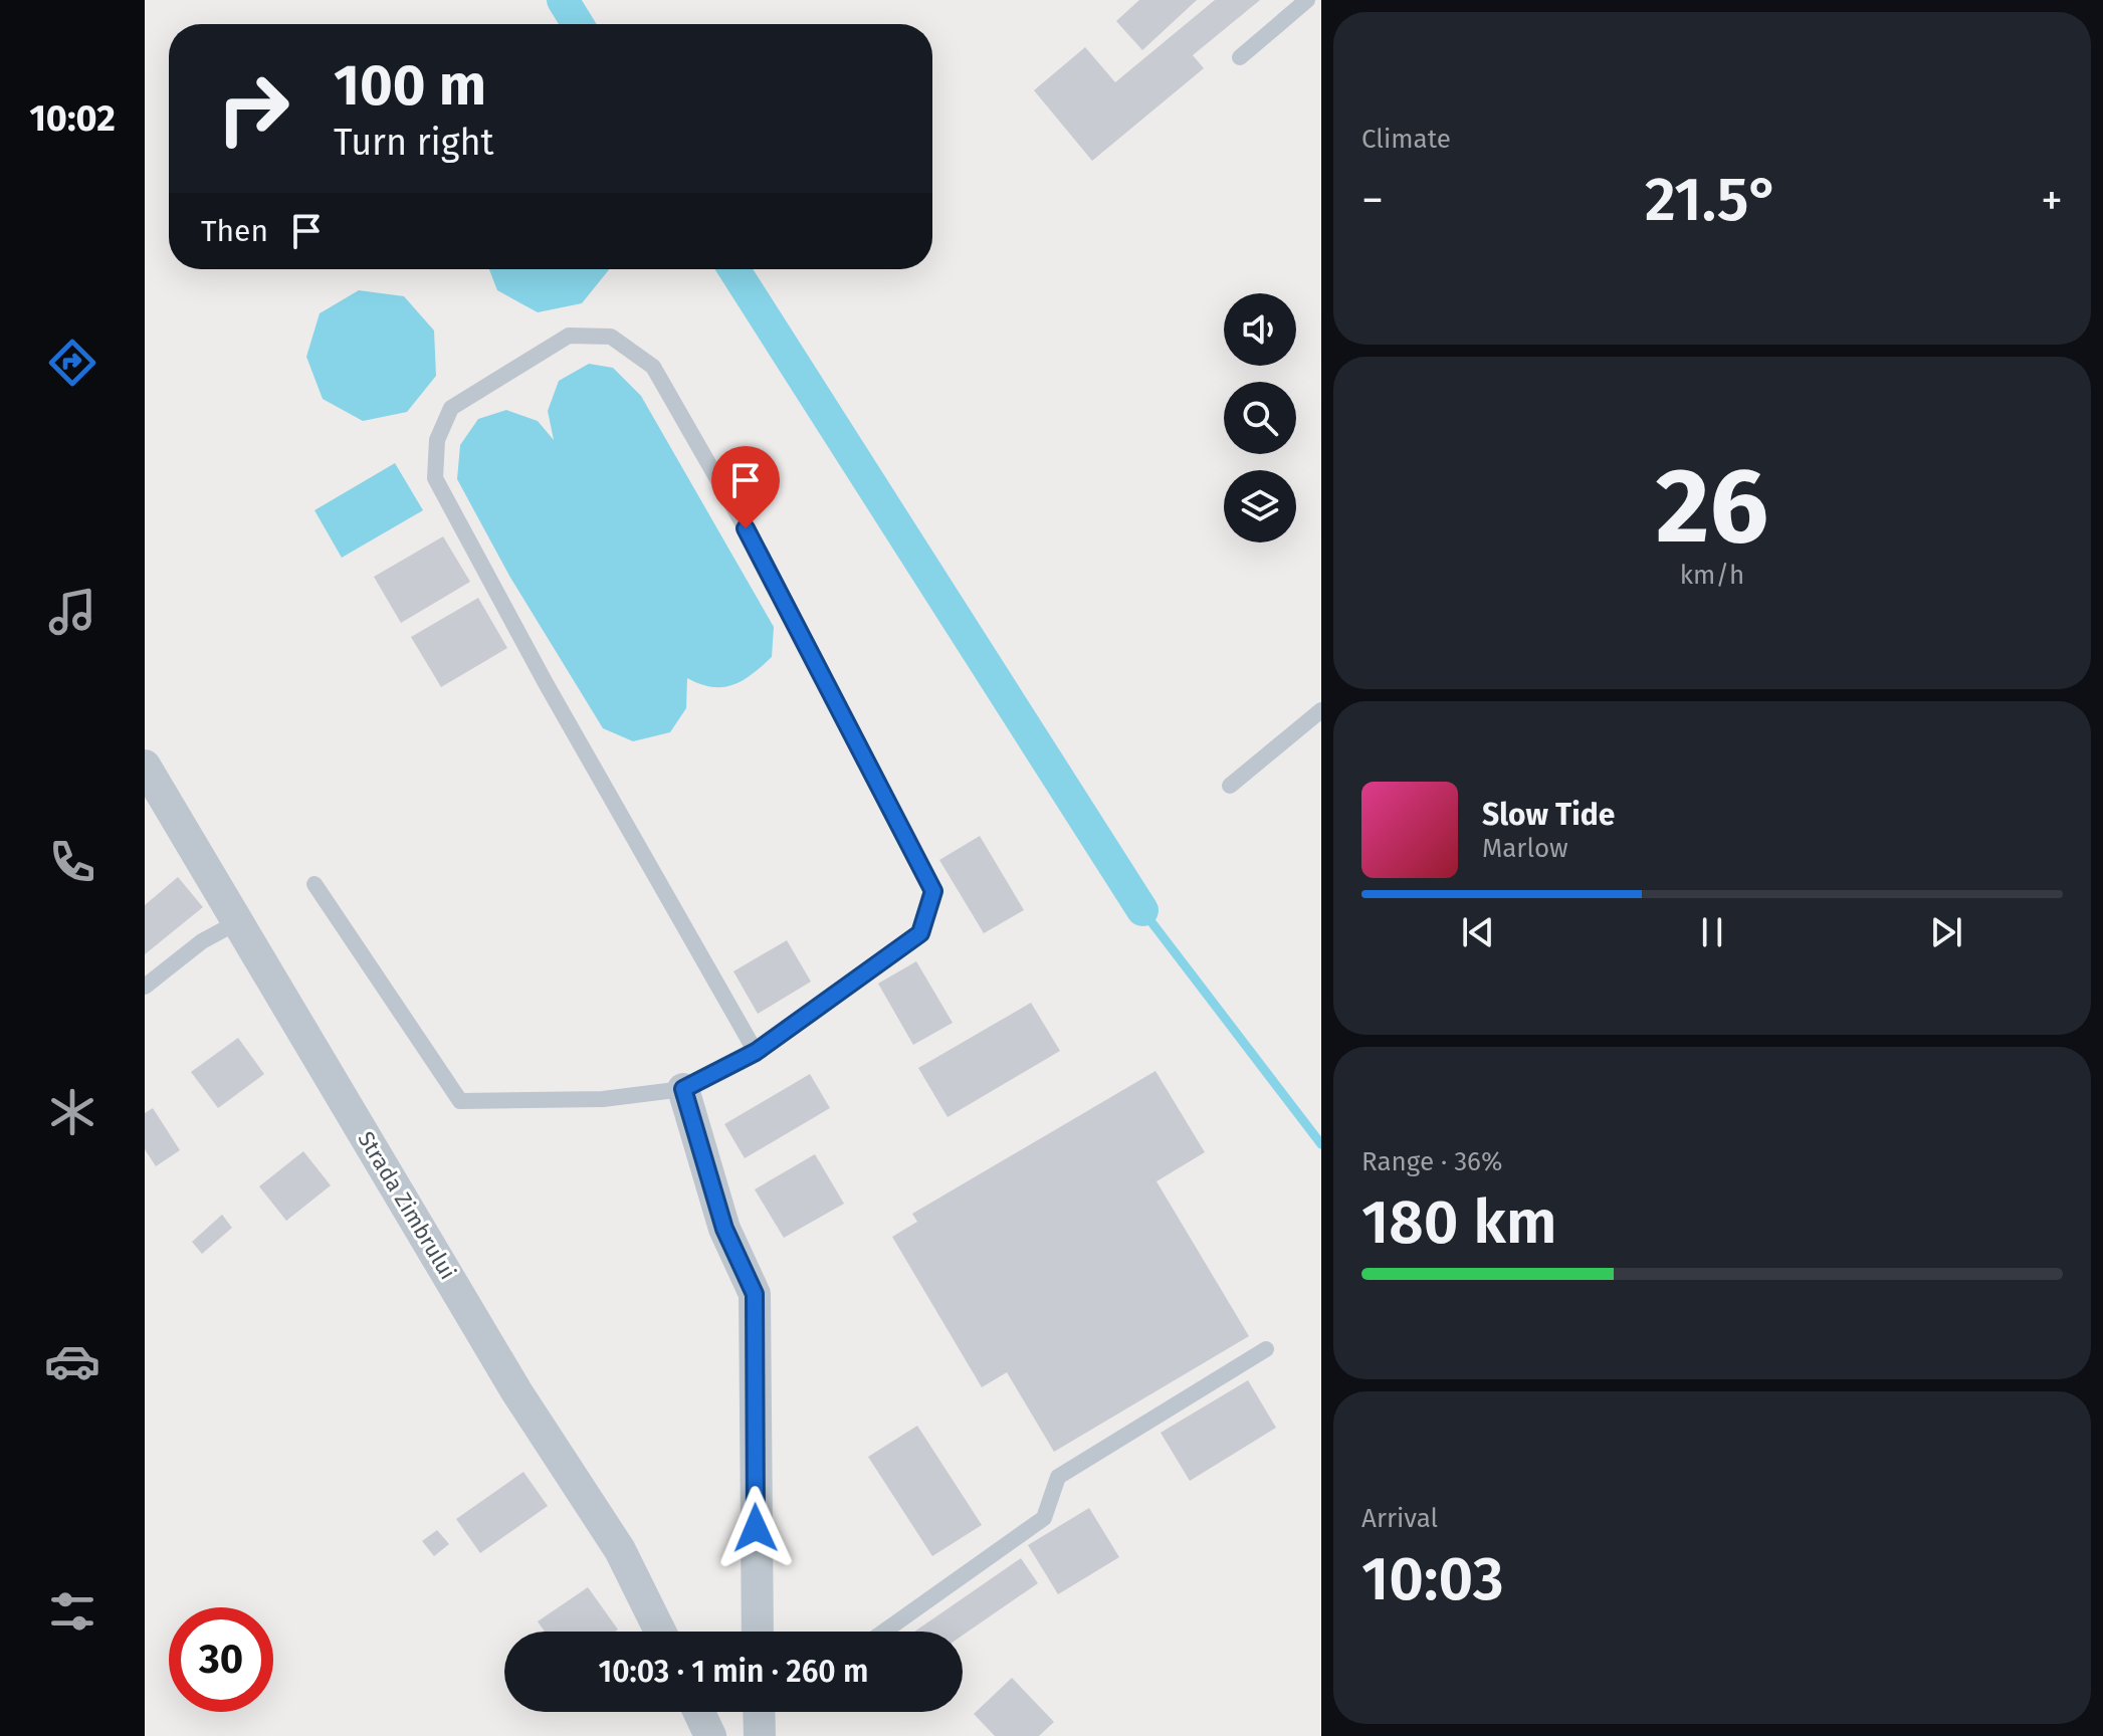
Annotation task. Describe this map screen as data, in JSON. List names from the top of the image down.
{
  "streets": {
    "street": ["Strada Zimbrului"]
  },
  "page": {
    "tabs": "10:02",
    "tile": [
      "Climate",
      ["26", "km/h"],
      ["Range · 36%", "180 km"],
      ["Arrival", "10:03"]
    ],
    "turn": ["100 m", "Turn right"],
    "heat": ["−", "21.5°", "+"],
    "then": "Then",
    "song": ["Slow Tide", "Marlow"],
    "limit": "30",
    "trip": "10:03 · 1 min · 260 m"
  }
}
